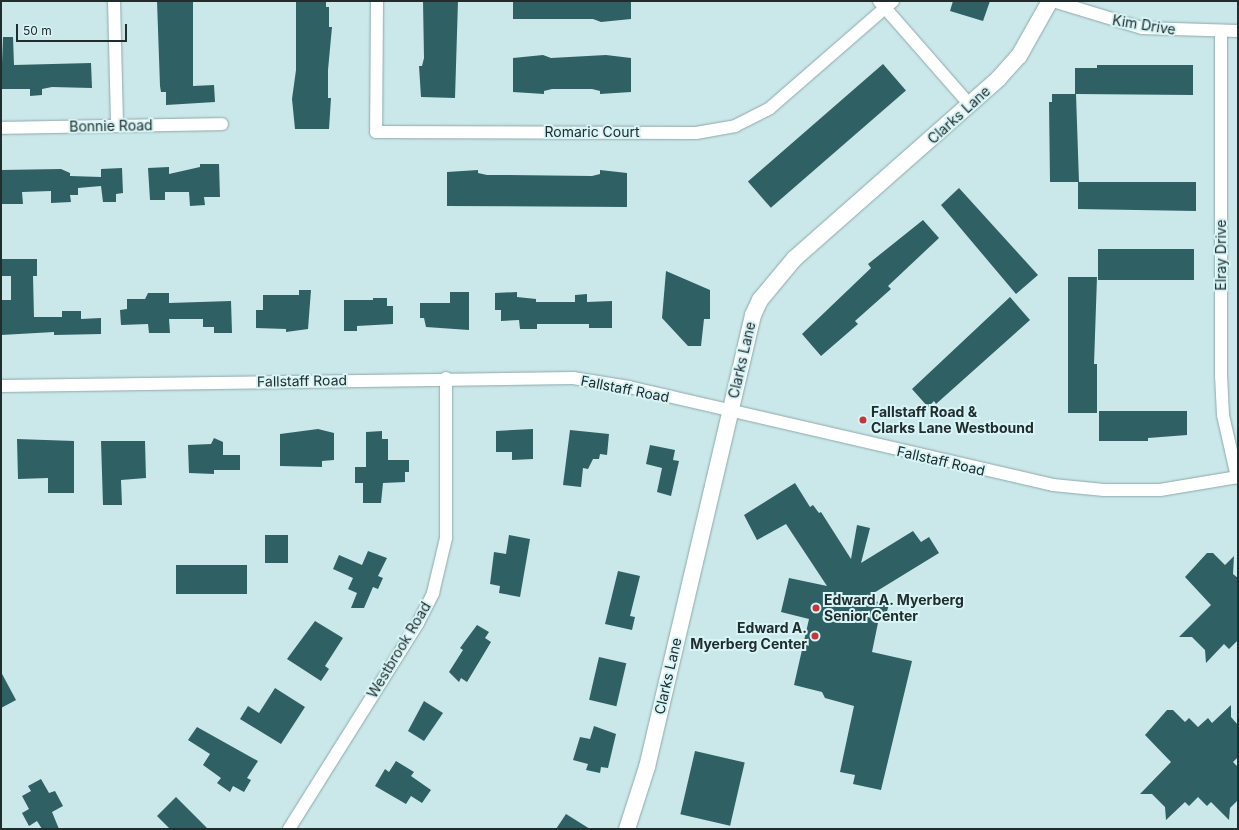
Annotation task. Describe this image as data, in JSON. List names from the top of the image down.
{
  "streets": {
    "street": [
      "Kim Drive",
      "Clarks Lane",
      "Bonnie Road",
      "Romaric Court",
      "Elray Drive",
      "Fallstaff Road",
      "Westbrook Road"
    ]
  },
  "crossings": [
    ["Kim Drive", "Clarks Lane"],
    ["Kim Drive", "Elray Drive"],
    ["Clarks Lane", "Fallstaff Road"],
    ["Elray Drive", "Fallstaff Road"],
    ["Fallstaff Road", "Westbrook Road"]
  ],
  "places": ["Fallstaff Road & Clarks Lane Westbound", "Edward A. Myerberg Senior Center", "Edward A. Myerberg Center"],
  "scale_bar": "50 m"
}
